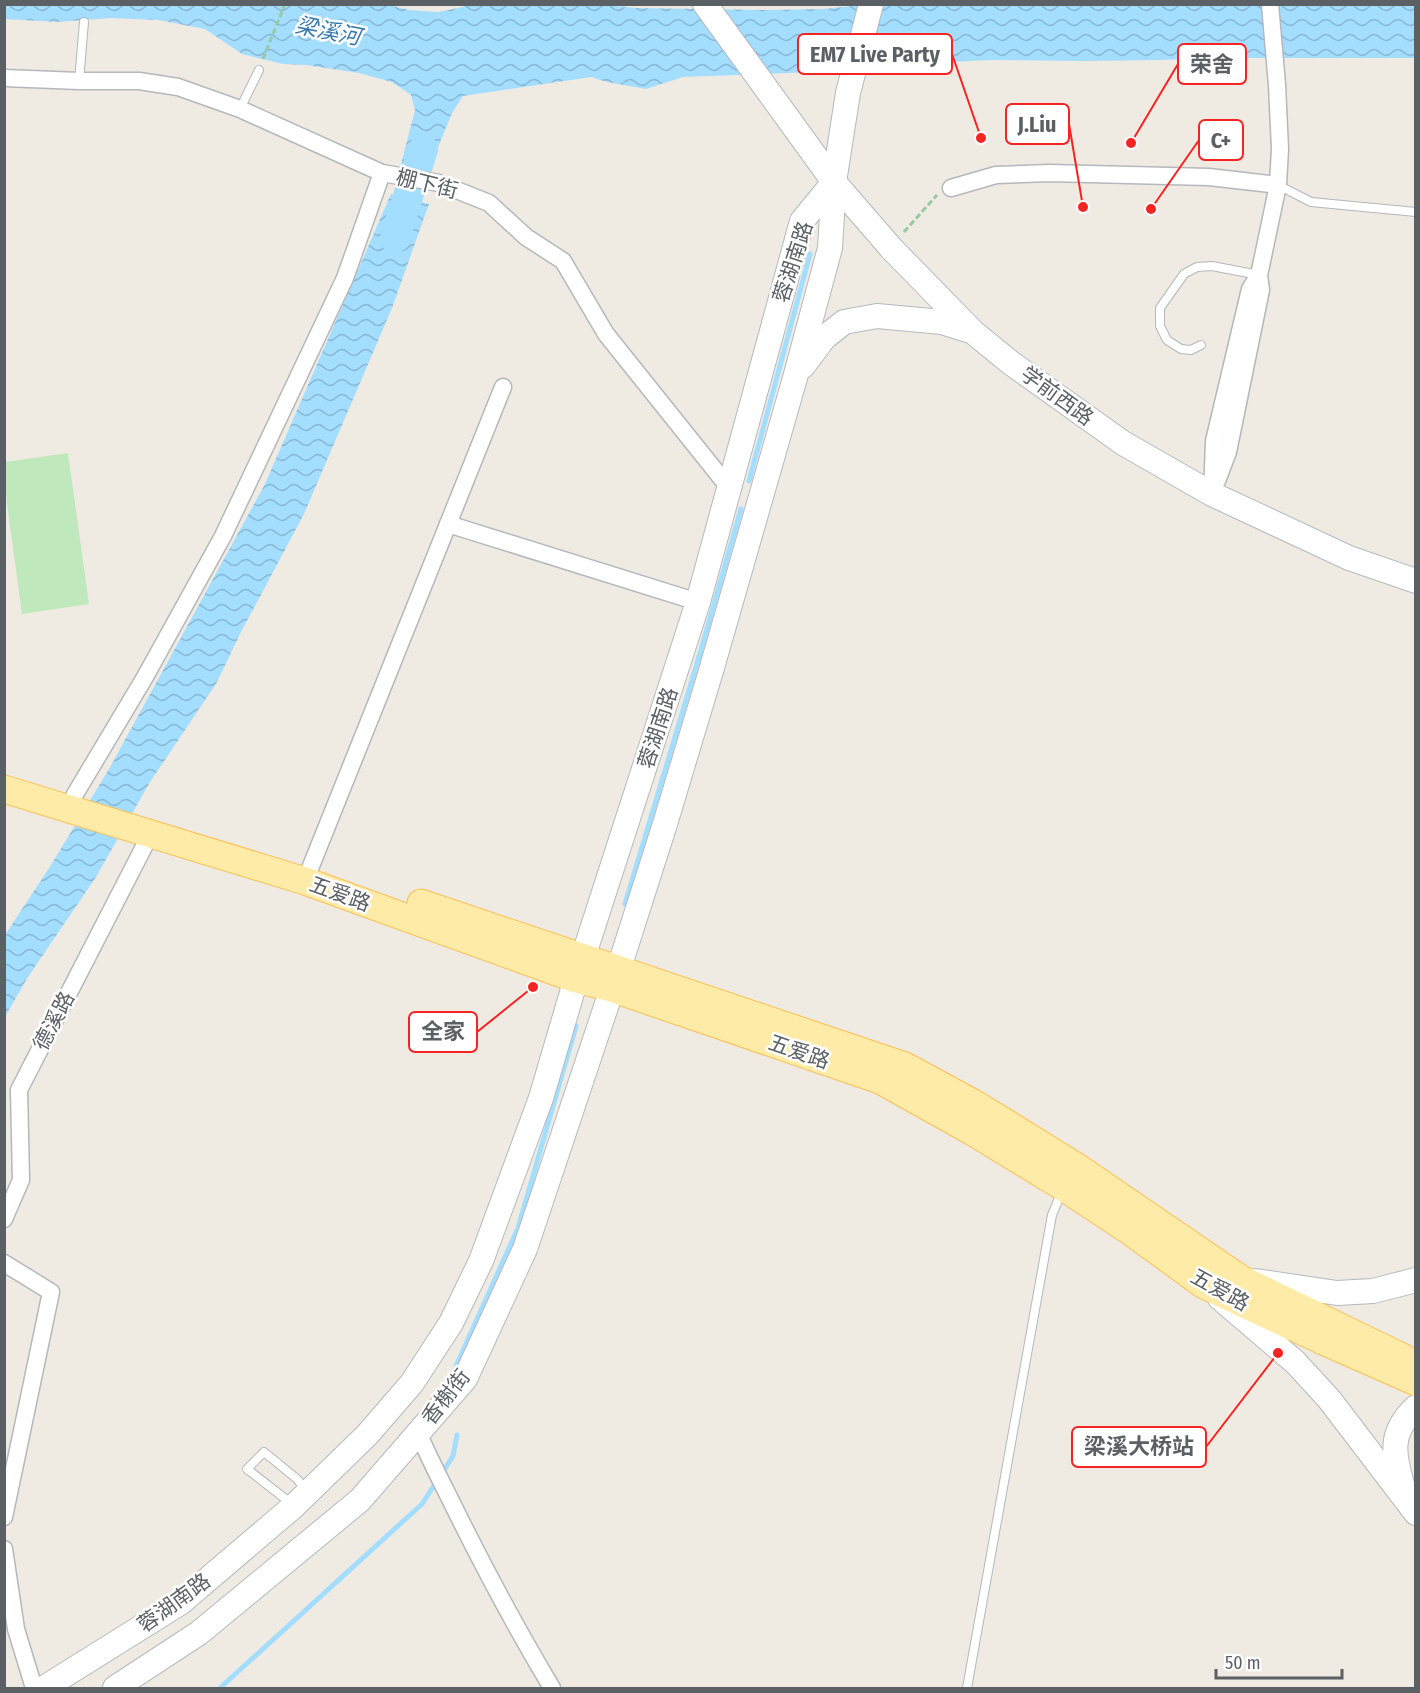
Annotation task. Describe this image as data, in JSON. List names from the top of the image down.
{
  "streets": {
    "main road": [
      "蓉湖南路",
      "学前西路",
      "五爱路",
      "香榭街"
    ],
    "street": ["棚下街", "德溪路"]
  },
  "crossings": [
    ["棚下街", "蓉湖南路"],
    ["蓉湖南路", "学前西路"],
    ["蓉湖南路", "五爱路"],
    ["蓉湖南路", "香榭街"],
    ["五爱路", "德溪路"],
    ["五爱路", "香榭街"]
  ],
  "water": ["梁溪河"],
  "places": [
    "EM7 Live Party",
    "荣舍",
    "J.Liu",
    "C+",
    "全家",
    "梁溪大桥站"
  ],
  "scale_bar": "50 m"
}
